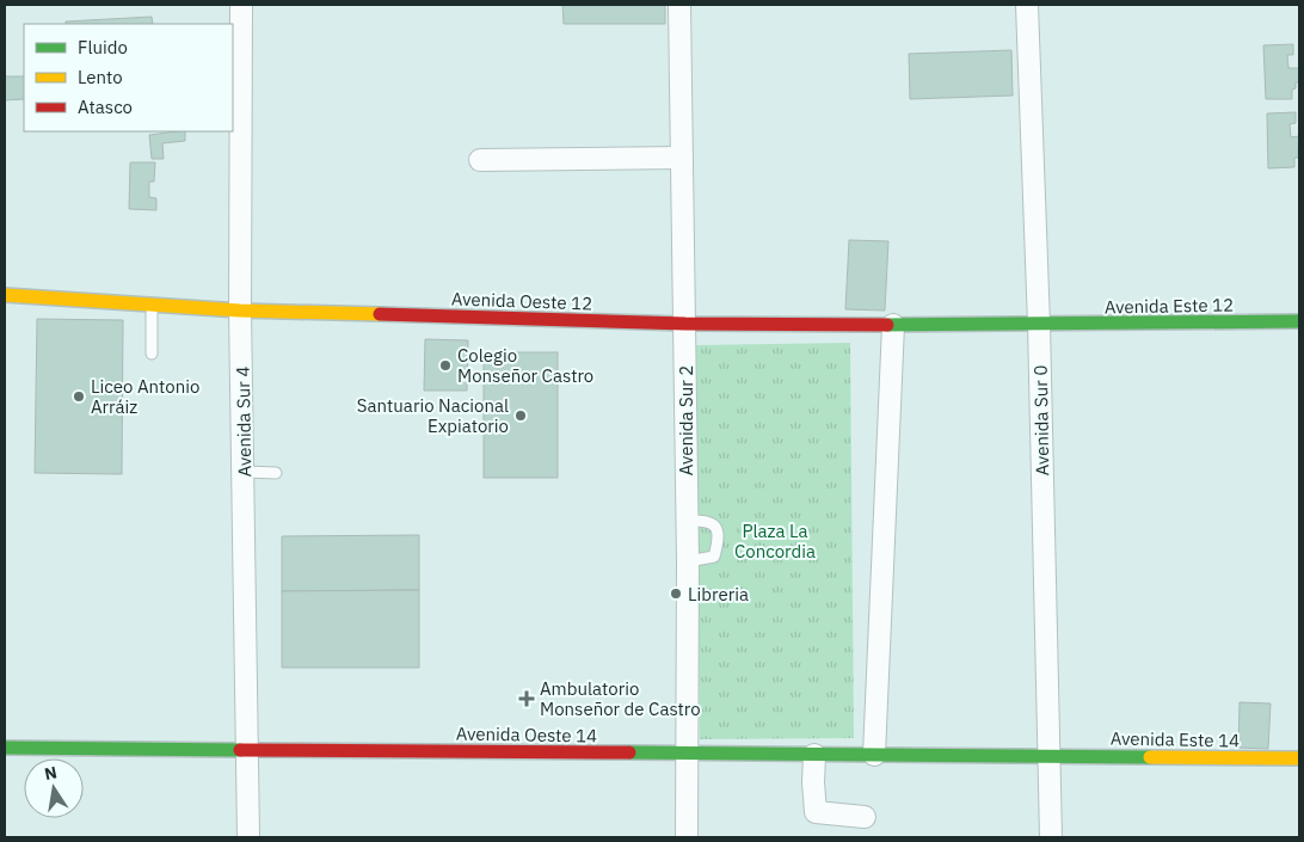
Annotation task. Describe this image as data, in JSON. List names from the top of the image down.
{
  "streets": {
    "street": [
      "Avenida Oeste 12",
      "Avenida Este 12",
      "Avenida Sur 2",
      "Avenida Sur 0",
      "Avenida Sur 4",
      "Avenida Oeste 14",
      "Avenida Este 14"
    ]
  },
  "crossings": [
    ["Avenida Oeste 12", "Avenida Este 12"],
    ["Avenida Oeste 12", "Avenida Sur 2"],
    ["Avenida Oeste 12", "Avenida Sur 0"],
    ["Avenida Oeste 12", "Avenida Sur 4"],
    ["Avenida Este 12", "Avenida Sur 0"],
    ["Avenida Sur 2", "Avenida Oeste 14"],
    ["Avenida Sur 0", "Avenida Oeste 14"],
    ["Avenida Sur 0", "Avenida Este 14"],
    ["Avenida Sur 4", "Avenida Oeste 14"],
    ["Avenida Oeste 14", "Avenida Este 14"]
  ],
  "parks": ["Plaza La Concordia"],
  "places": {
    "other": [
      "Colegio Monseñor Castro",
      "Liceo Antonio Arráiz",
      "Santuario Nacional Expiatorio",
      "Libreria"
    ],
    "health": ["Ambulatorio Monseñor de Castro"]
  },
  "legend": ["Fluido", "Lento", "Atasco"],
  "north": "top"
}
